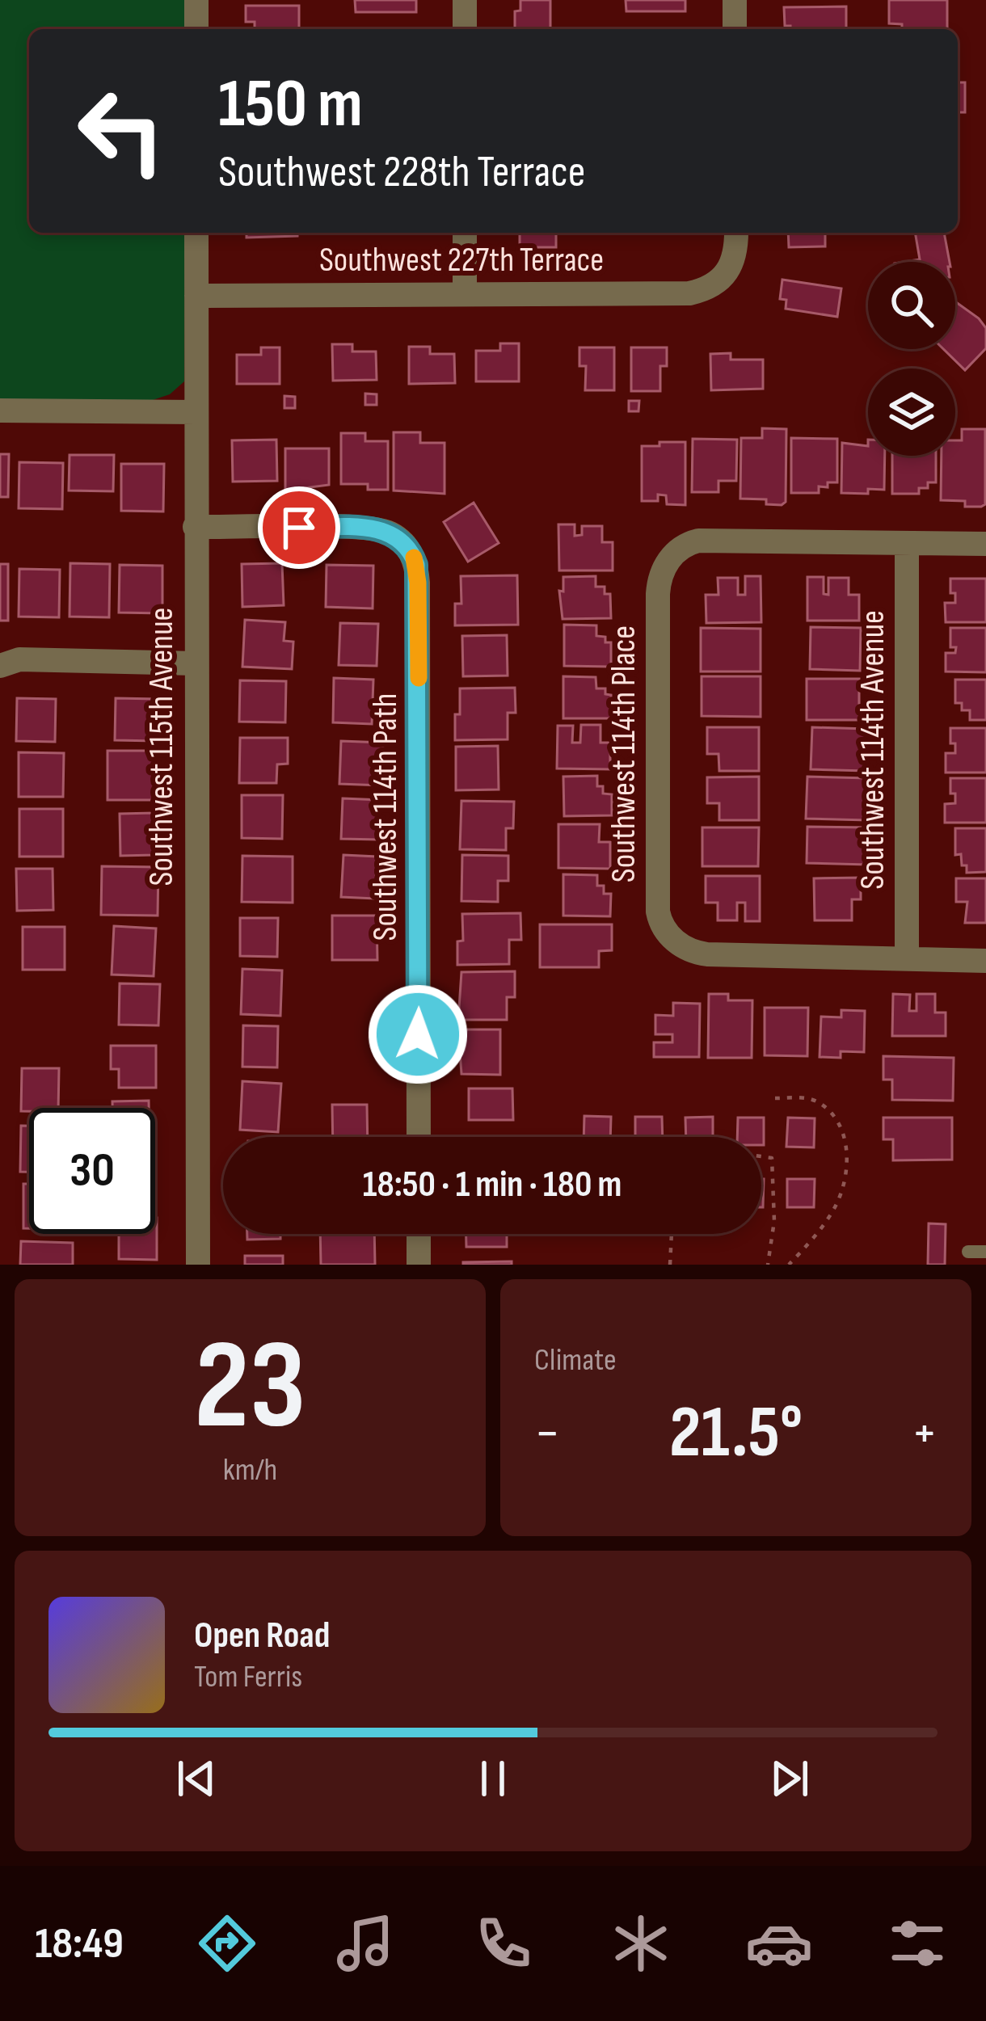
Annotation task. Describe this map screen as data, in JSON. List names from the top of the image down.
{
  "streets": {
    "street": [
      "Southwest 227th Terrace",
      "Southwest 115th Avenue",
      "Southwest 114th Avenue",
      "Southwest 114th Place",
      "Southwest 114th Path"
    ]
  },
  "crossings": [
    ["Southwest 227th Terrace", "Southwest 115th Avenue"],
    ["Southwest 115th Avenue", "Southwest 114th Path"],
    ["Southwest 114th Avenue", "Southwest 114th Place"]
  ],
  "page": {
    "turn": ["150 m", "Southwest 228th Terrace"],
    "limit": "30",
    "trip": "18:50 · 1 min · 180 m",
    "tile": [
      ["23", "km/h"],
      "Climate"
    ],
    "heat": ["−", "21.5°", "+"],
    "song": ["Open Road", "Tom Ferris"],
    "tabs": "18:49"
  }
}
